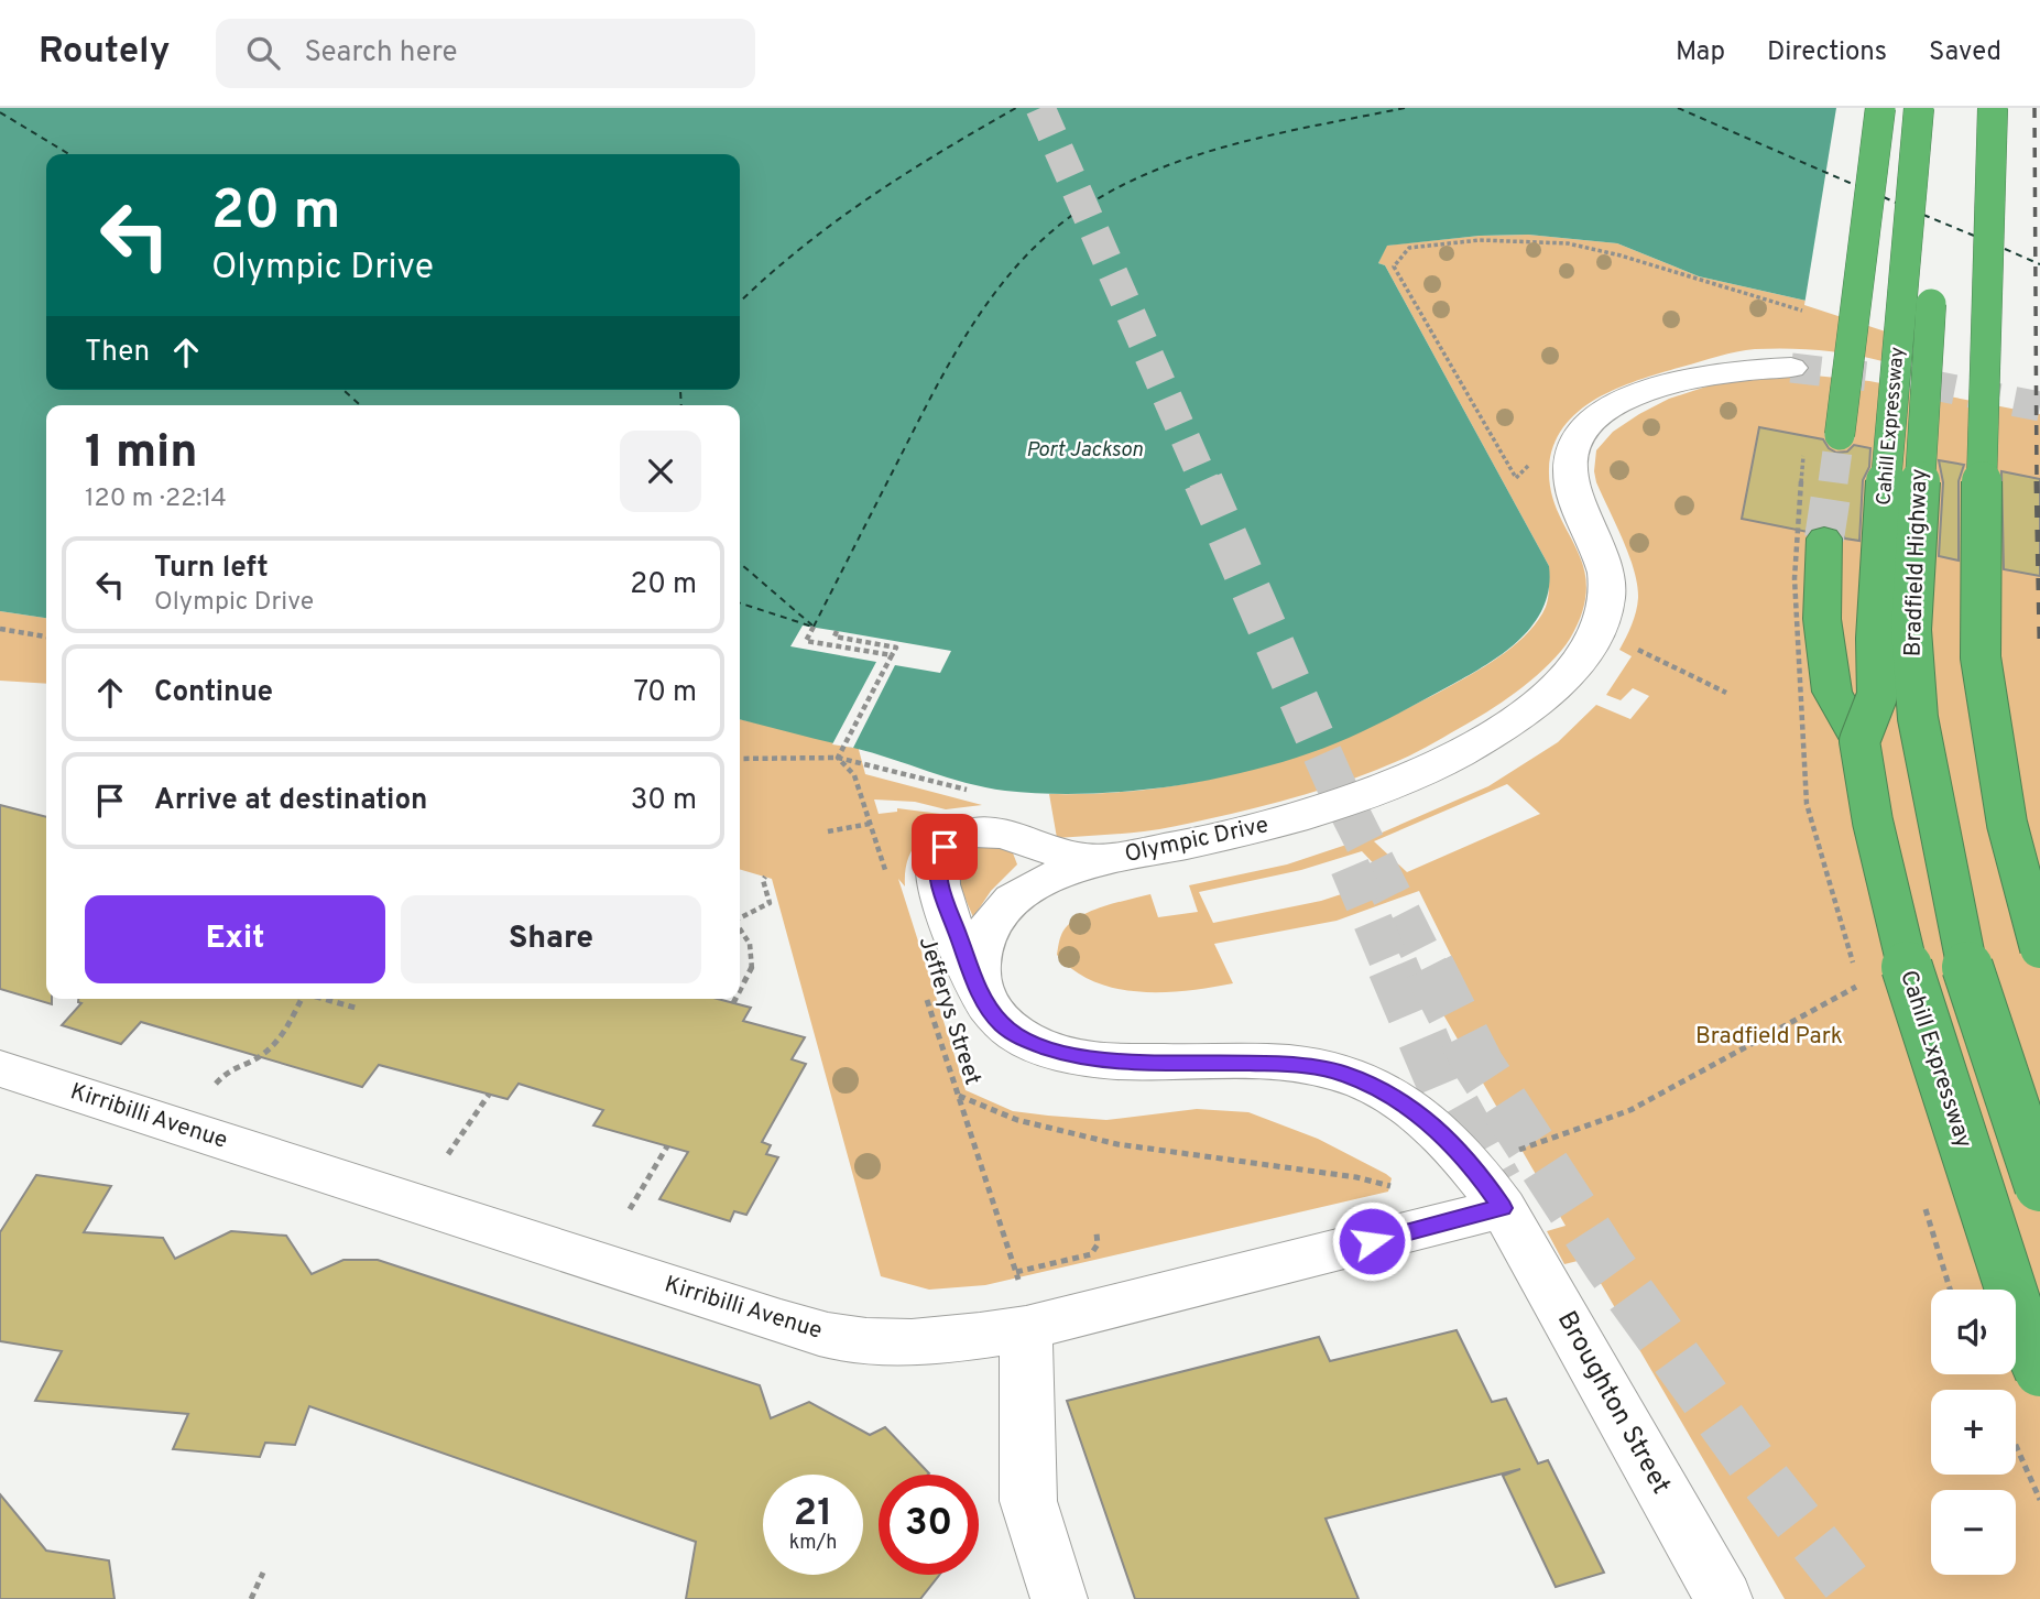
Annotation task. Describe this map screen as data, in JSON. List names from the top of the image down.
{
  "streets": {
    "highway": ["Cahill Expressway", "Bradfield Highway"],
    "street": ["Olympic Drive", "Kirribilli Avenue", "Broughton Street"],
    "path": ["Jefferys Street"]
  },
  "crossings": [
    ["Jefferys Street", "Kirribilli Avenue"],
    ["Kirribilli Avenue", "Broughton Street"]
  ],
  "water": ["Port Jackson"],
  "parks": ["Bradfield Park"],
  "page": {
    "header": "Routely",
    "search": "Search here",
    "nav": ["Map", "Directions", "Saved"],
    "turn": ["20 m", "Olympic Drive"],
    "then": "Then",
    "heading": ["1 min", "120 m · 22:14"],
    "list": [
      {
        "name": "Turn left",
        "note": "Olympic Drive",
        "value": "20 m"
      },
      {
        "name": "Continue",
        "value": "70 m"
      },
      {
        "name": "Arrive at destination",
        "value": "30 m"
      }
    ],
    "buttons": ["Exit", "Share"],
    "map_buttons": ["+", "−"],
    "speed": "21 km/h",
    "limit": "30"
  }
}
